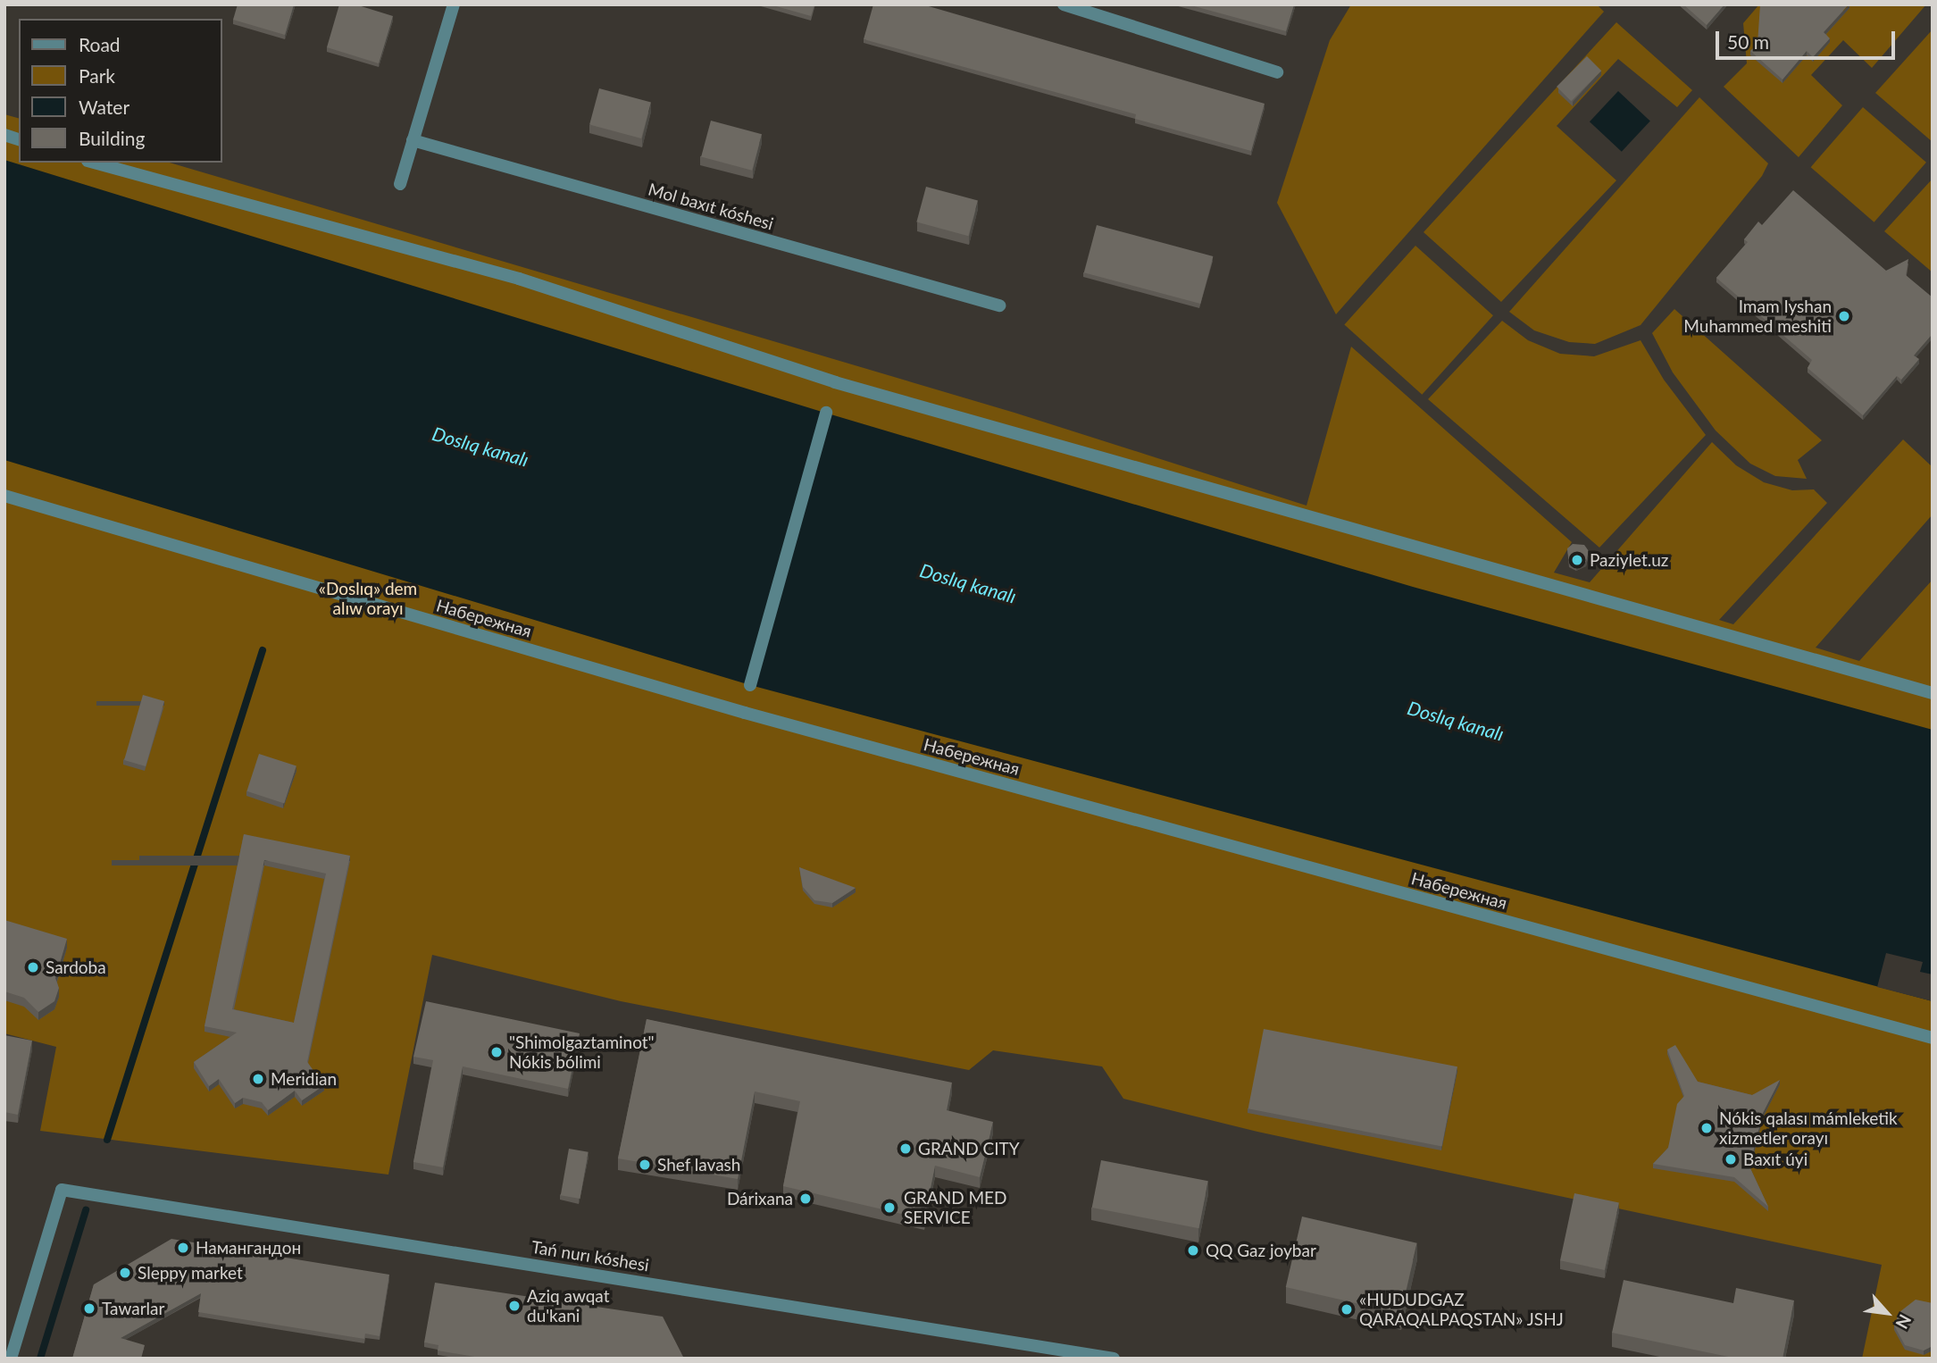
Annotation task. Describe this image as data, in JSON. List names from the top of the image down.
{
  "streets": {
    "street": ["Mol baxıt kóshesi", "Набережная", "Tań nurı kóshesi"]
  },
  "water": ["Doslıq kanalı"],
  "parks": ["«Doslıq» dem alıw orayı"],
  "places": [
    "Imam Iyshan Muhammed meshiti",
    "Paziylet.uz",
    "Sardoba",
    "\"Shimolgaztaminot\" Nókis bólimi",
    "Meridian",
    "Nókis qalası mámleketik xizmetler orayı",
    "GRAND CITY",
    "Baxıt úyi",
    "Shef lavash",
    "Dárixana",
    "GRAND MED SERVICE",
    "Намангандон",
    "QQ Gaz joybar",
    "Sleppy market",
    "Aziq awqat du'kani",
    "Tawarlar",
    "«HUDUDGAZ QARAQALPAQSTAN» JSHJ"
  ],
  "legend": [
    "Road",
    "Park",
    "Water",
    "Building"
  ],
  "scale_bar": "50 m",
  "north": "bottom right"
}
